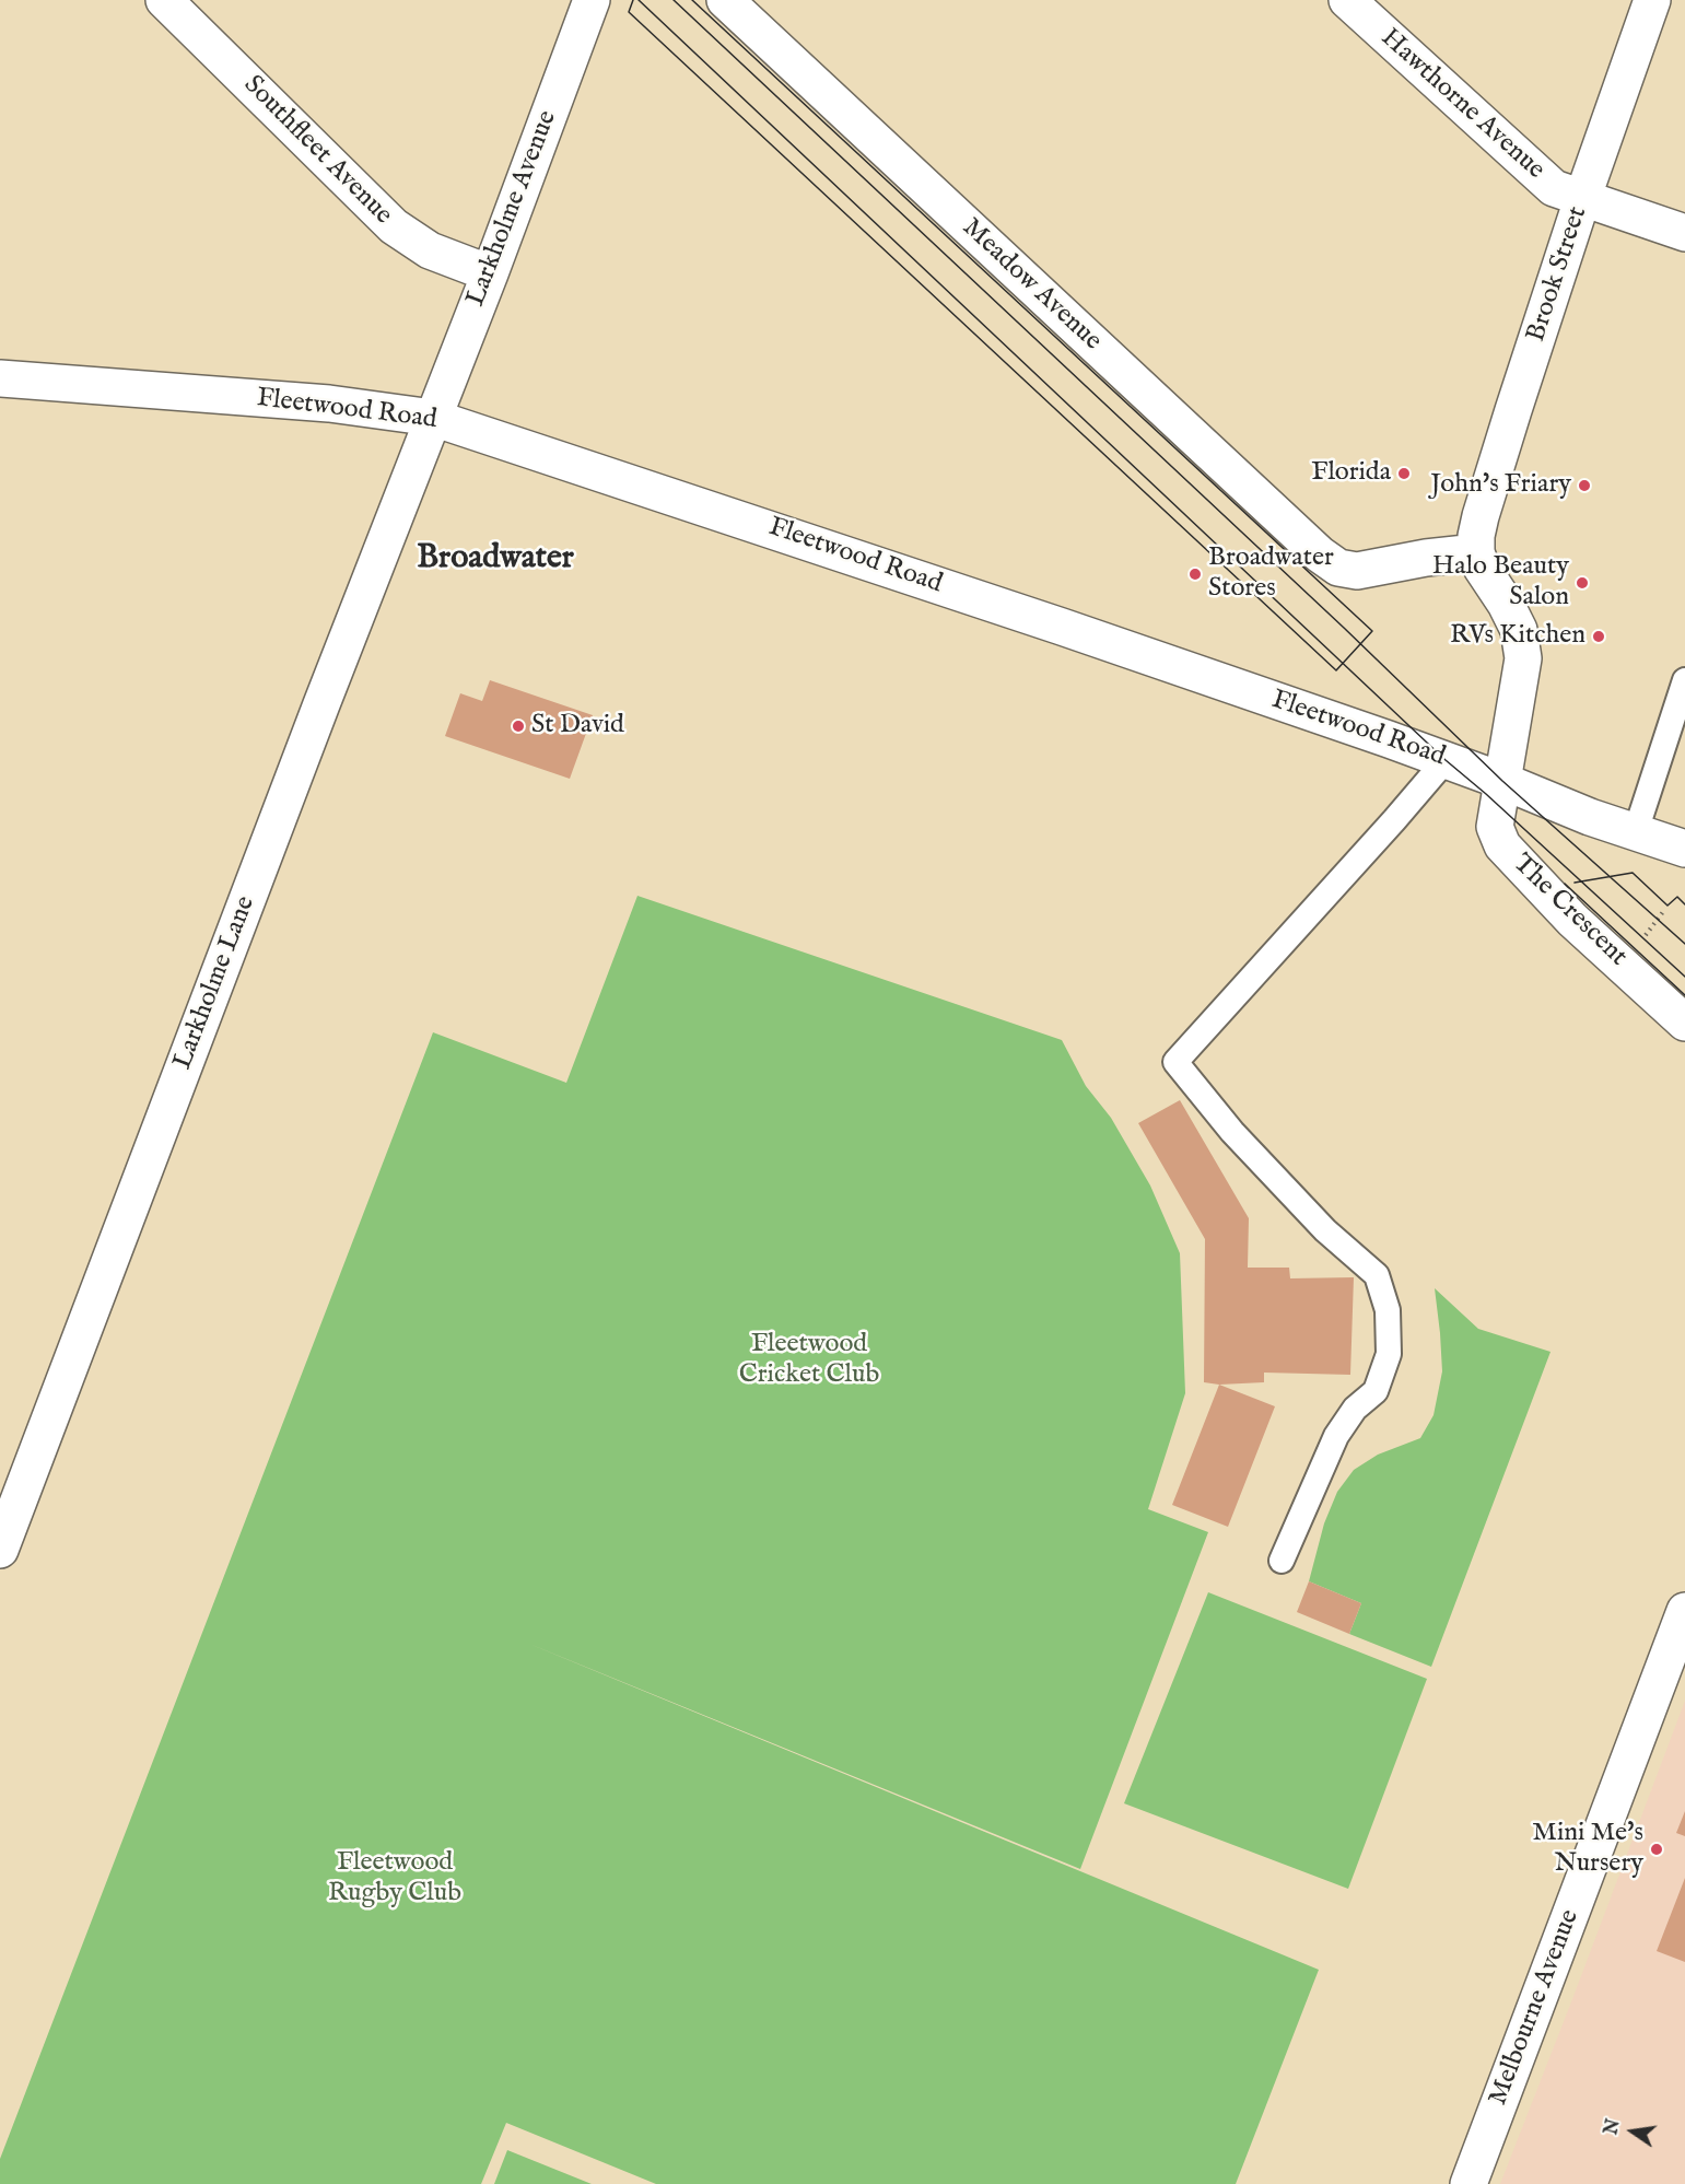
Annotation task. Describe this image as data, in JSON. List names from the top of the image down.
{
  "streets": {
    "street": [
      "Hawthorne Avenue",
      "Southfleet Avenue",
      "Larkholme Avenue",
      "Brook Street",
      "Meadow Avenue",
      "Fleetwood Road",
      "The Crescent",
      "Larkholme Lane",
      "Melbourne Avenue"
    ]
  },
  "crossings": [
    ["Hawthorne Avenue", "Brook Street"],
    ["Southfleet Avenue", "Larkholme Avenue"],
    ["Larkholme Avenue", "Fleetwood Road"],
    ["Larkholme Avenue", "Larkholme Lane"],
    ["Brook Street", "Meadow Avenue"],
    ["Fleetwood Road", "The Crescent"],
    ["Fleetwood Road", "Larkholme Lane"]
  ],
  "districts": ["Broadwater"],
  "parks": ["Fleetwood Cricket Club", "Fleetwood Rugby Club"],
  "places": [
    "Florida",
    "John's Friary",
    "Broadwater Stores",
    "Halo Beauty Salon",
    "RVs Kitchen",
    "St David",
    "Mini Me's Nursery"
  ],
  "north": "left"
}
